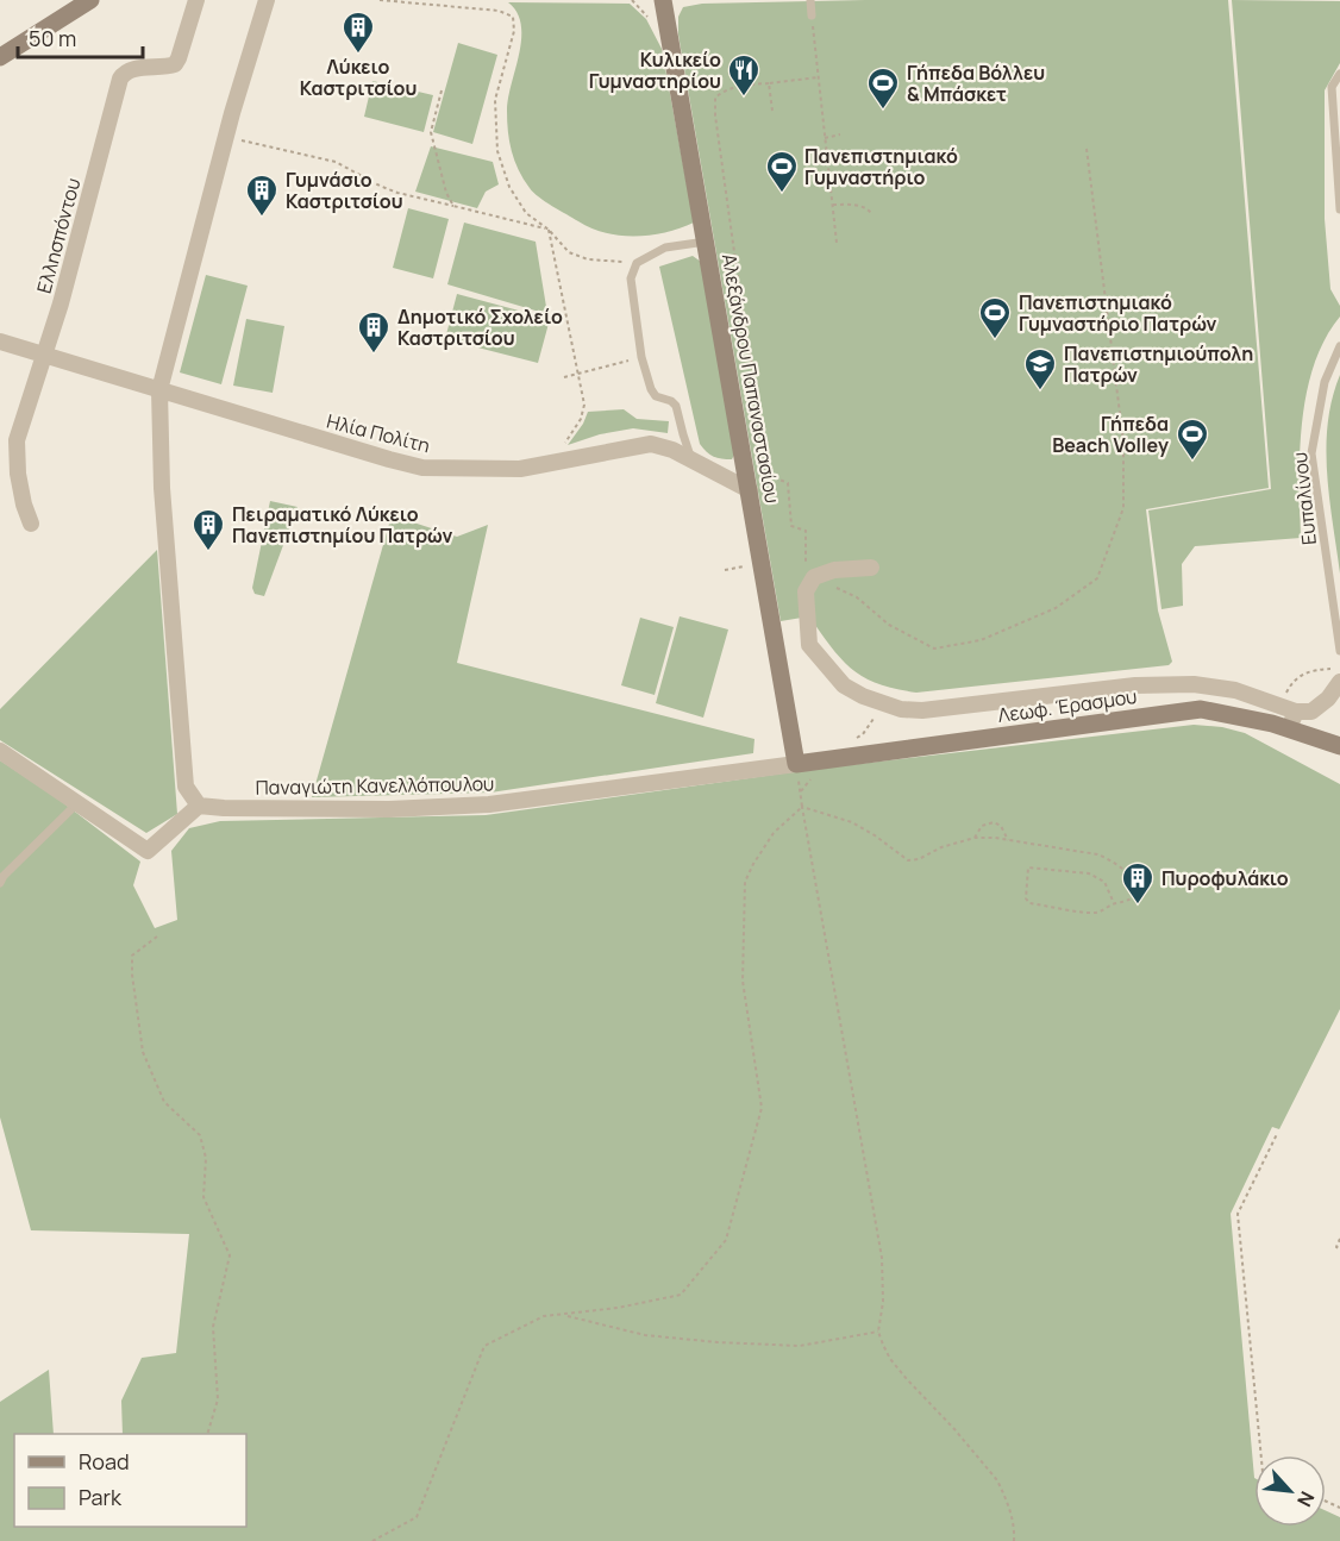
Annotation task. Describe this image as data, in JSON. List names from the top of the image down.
{
  "streets": {
    "street": [
      "Ελλησπόντου",
      "Αλεξάνδρου Παπαναστασίου",
      "Ηλία Πολίτη",
      "Λεωφ. Έρασμου",
      "Παναγιώτη Κανελλόπουλου"
    ],
    "lane": ["Ευπαλίνου"]
  },
  "crossings": [
    ["Ελλησπόντου", "Ηλία Πολίτη"],
    ["Αλεξάνδρου Παπαναστασίου", "Ηλία Πολίτη"],
    ["Αλεξάνδρου Παπαναστασίου", "Λεωφ. Έρασμου"],
    ["Αλεξάνδρου Παπαναστασίου", "Παναγιώτη Κανελλόπουλου"],
    ["Λεωφ. Έρασμου", "Παναγιώτη Κανελλόπουλου"]
  ],
  "places": {
    "building": [
      "Λύκειο Καστριτσίου",
      "Γυμνάσιο Καστριτσίου",
      "Δημοτικό Σχολείο Καστριτσίου",
      "Πειραματικό Λύκειο Πανεπιστημίου Πατρών",
      "Πυροφυλάκιο"
    ],
    "restaurant": ["Κυλικείο Γυμναστηρίου"],
    "sports": [
      "Γήπεδα Βόλλευ & Μπάσκετ",
      "Πανεπιστημιακό Γυμναστήριο",
      "Πανεπιστημιακό Γυμναστήριο Πατρών",
      "Γήπεδα Beach Volley"
    ],
    "school or university": ["Πανεπιστημιούπολη Πατρών"]
  },
  "legend": ["Road", "Park"],
  "scale_bar": "50 m",
  "north": "bottom right"
}
